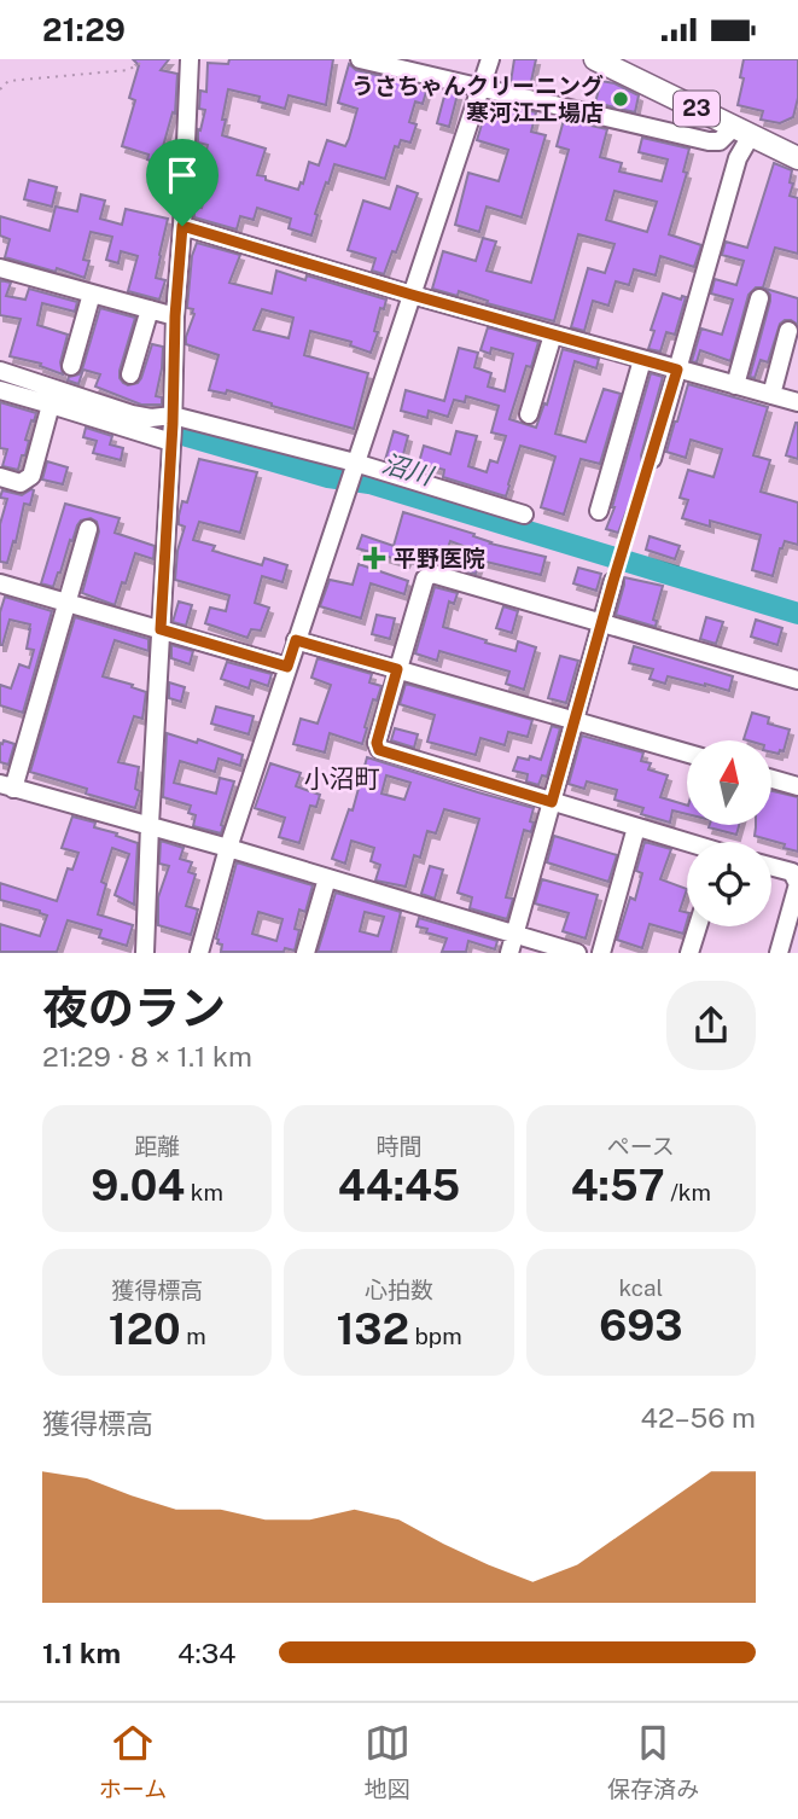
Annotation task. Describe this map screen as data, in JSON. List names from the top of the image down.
{
  "streets": {
    "main road": ["23"]
  },
  "districts": ["小沼町"],
  "water": ["沼川"],
  "places": {
    "other": ["うさちゃんクリーニング 寒河江工場店"],
    "health": ["平野医院"]
  },
  "north": "top",
  "page": {
    "status": "21:29",
    "heading": ["夜のラン", "21:29 · 8 × 1.1 km"],
    "stats": [
      ["距離", "9.04 km"],
      ["時間", "44:45"],
      ["ペース", "4:57 /km"],
      ["獲得標高", "120 m"],
      ["心拍数", "132 bpm"],
      ["kcal", "693"]
    ],
    "chart": ["獲得標高", "42–56 m"],
    "list": [
      {
        "name": "1.1 km",
        "note": "4:34"
      }
    ],
    "tabs": ["ホーム", "地図", "保存済み"]
  }
}
